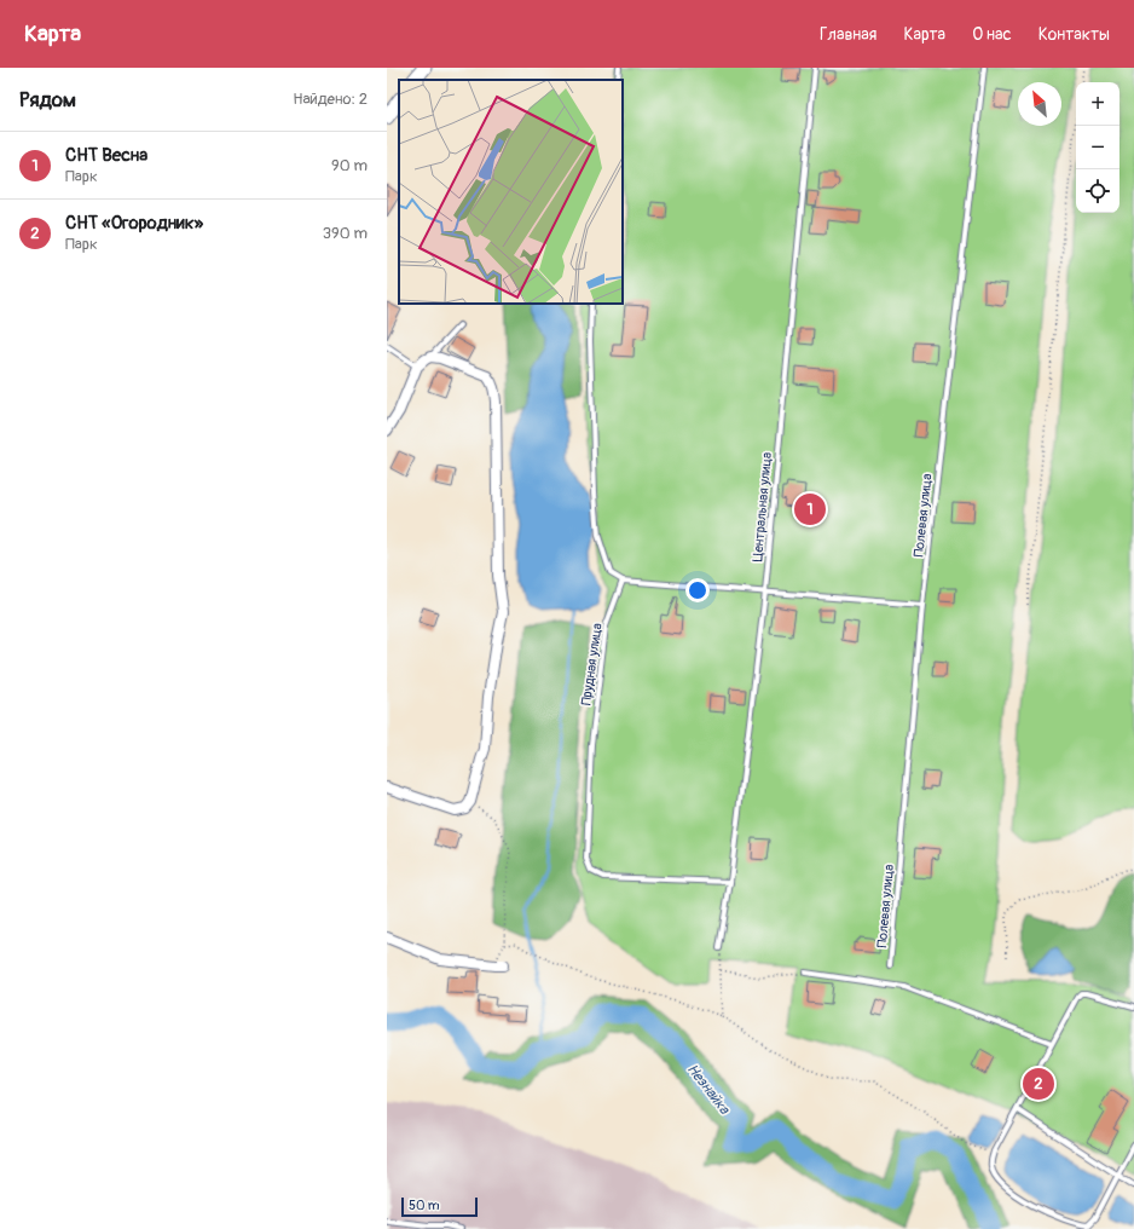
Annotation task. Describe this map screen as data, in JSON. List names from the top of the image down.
{
  "streets": {
    "lane": ["Центральная улица", "Полевая улица", "Прудная улица"]
  },
  "crossings": [
    ["Центральная улица", "Прудная улица"]
  ],
  "water": ["Незнайка"],
  "scale_bar": "50 m",
  "north": "top left",
  "page": {
    "header": "Карта",
    "nav": [
      "Главная",
      "Карта",
      "О нас",
      "Контакты"
    ],
    "heading": ["Рядом", "Найдено: 2"],
    "map_buttons": ["+", "−"],
    "list": [
      {
        "mark": "1",
        "name": "СНТ Весна",
        "note": "Парк",
        "value": "90 m"
      },
      {
        "mark": "2",
        "name": "СНТ «Огородник»",
        "note": "Парк",
        "value": "390 m"
      }
    ],
    "pins": ["1", "2"],
    "scale": "50 m"
  }
}
